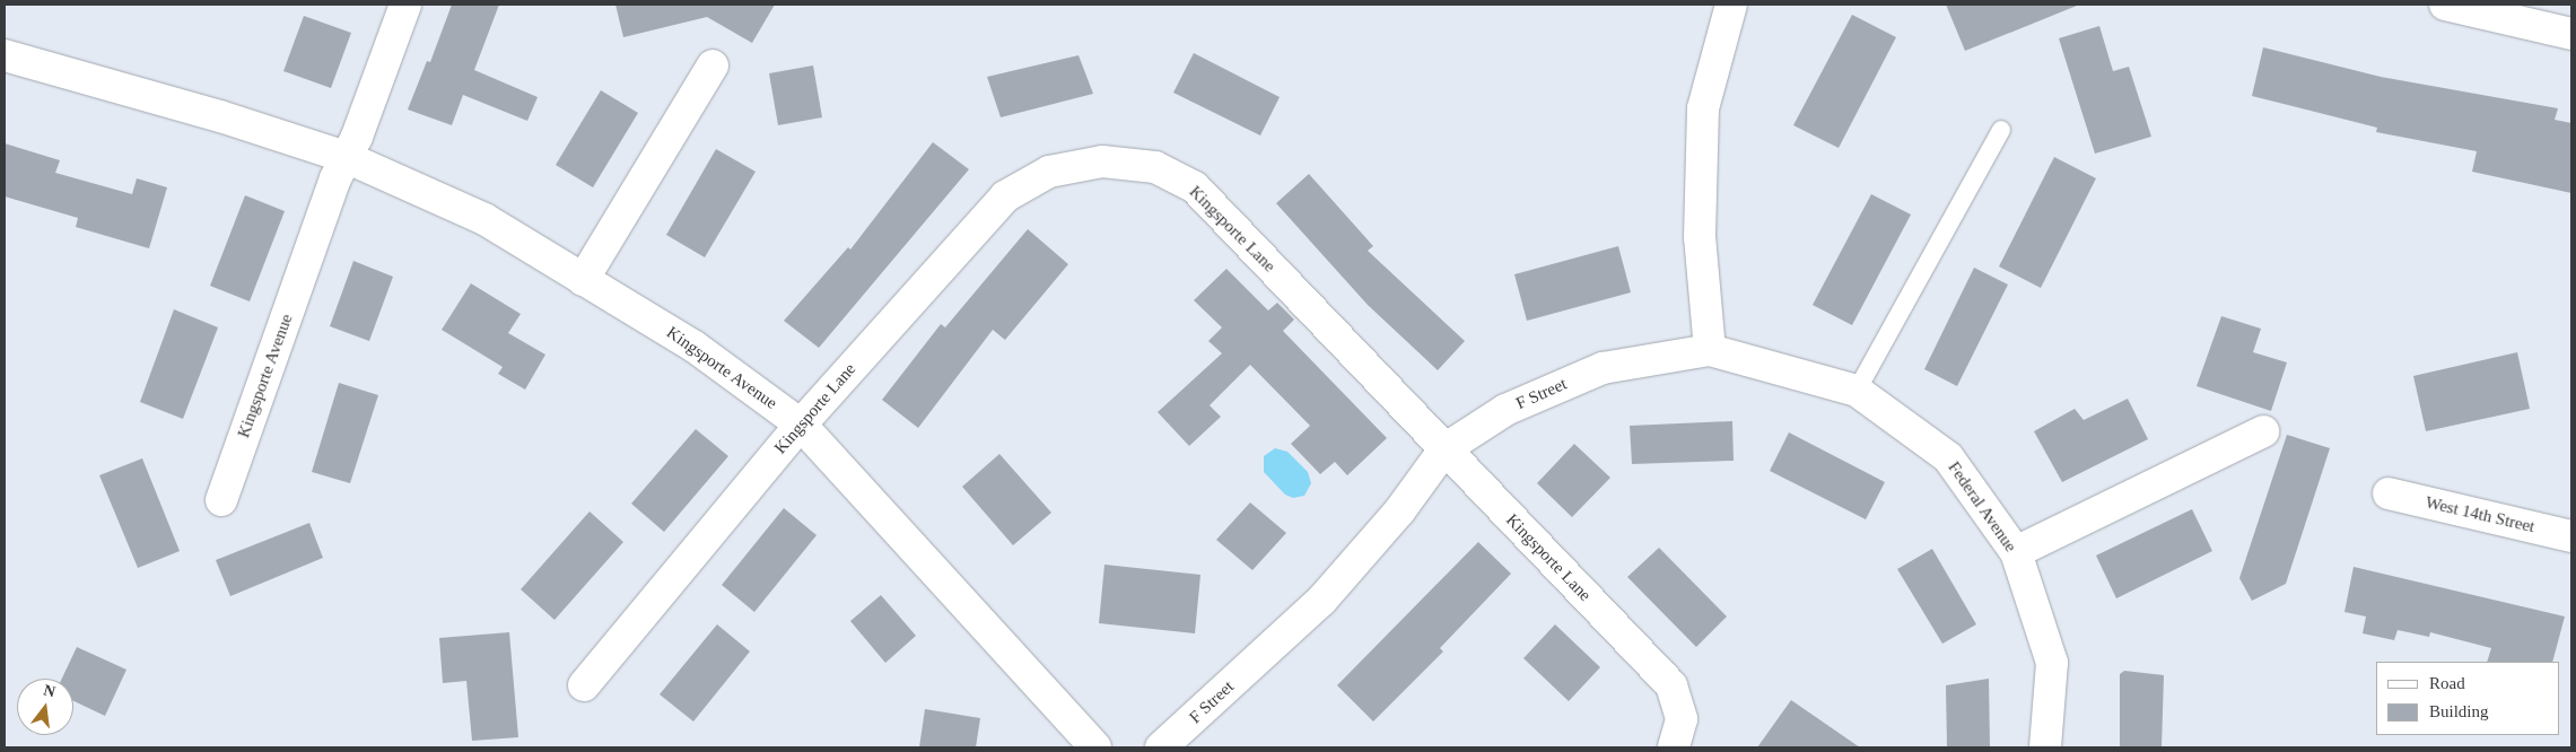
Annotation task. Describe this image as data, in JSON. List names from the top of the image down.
{
  "streets": {
    "street": [
      "Kingsporte Lane",
      "Kingsporte Avenue",
      "F Street",
      "Federal Avenue",
      "West 14th Street"
    ]
  },
  "crossings": [
    ["Kingsporte Lane", "Kingsporte Avenue"],
    ["Kingsporte Lane", "F Street"],
    ["F Street", "Federal Avenue"]
  ],
  "legend": ["Road", "Building"],
  "north": "top"
}
